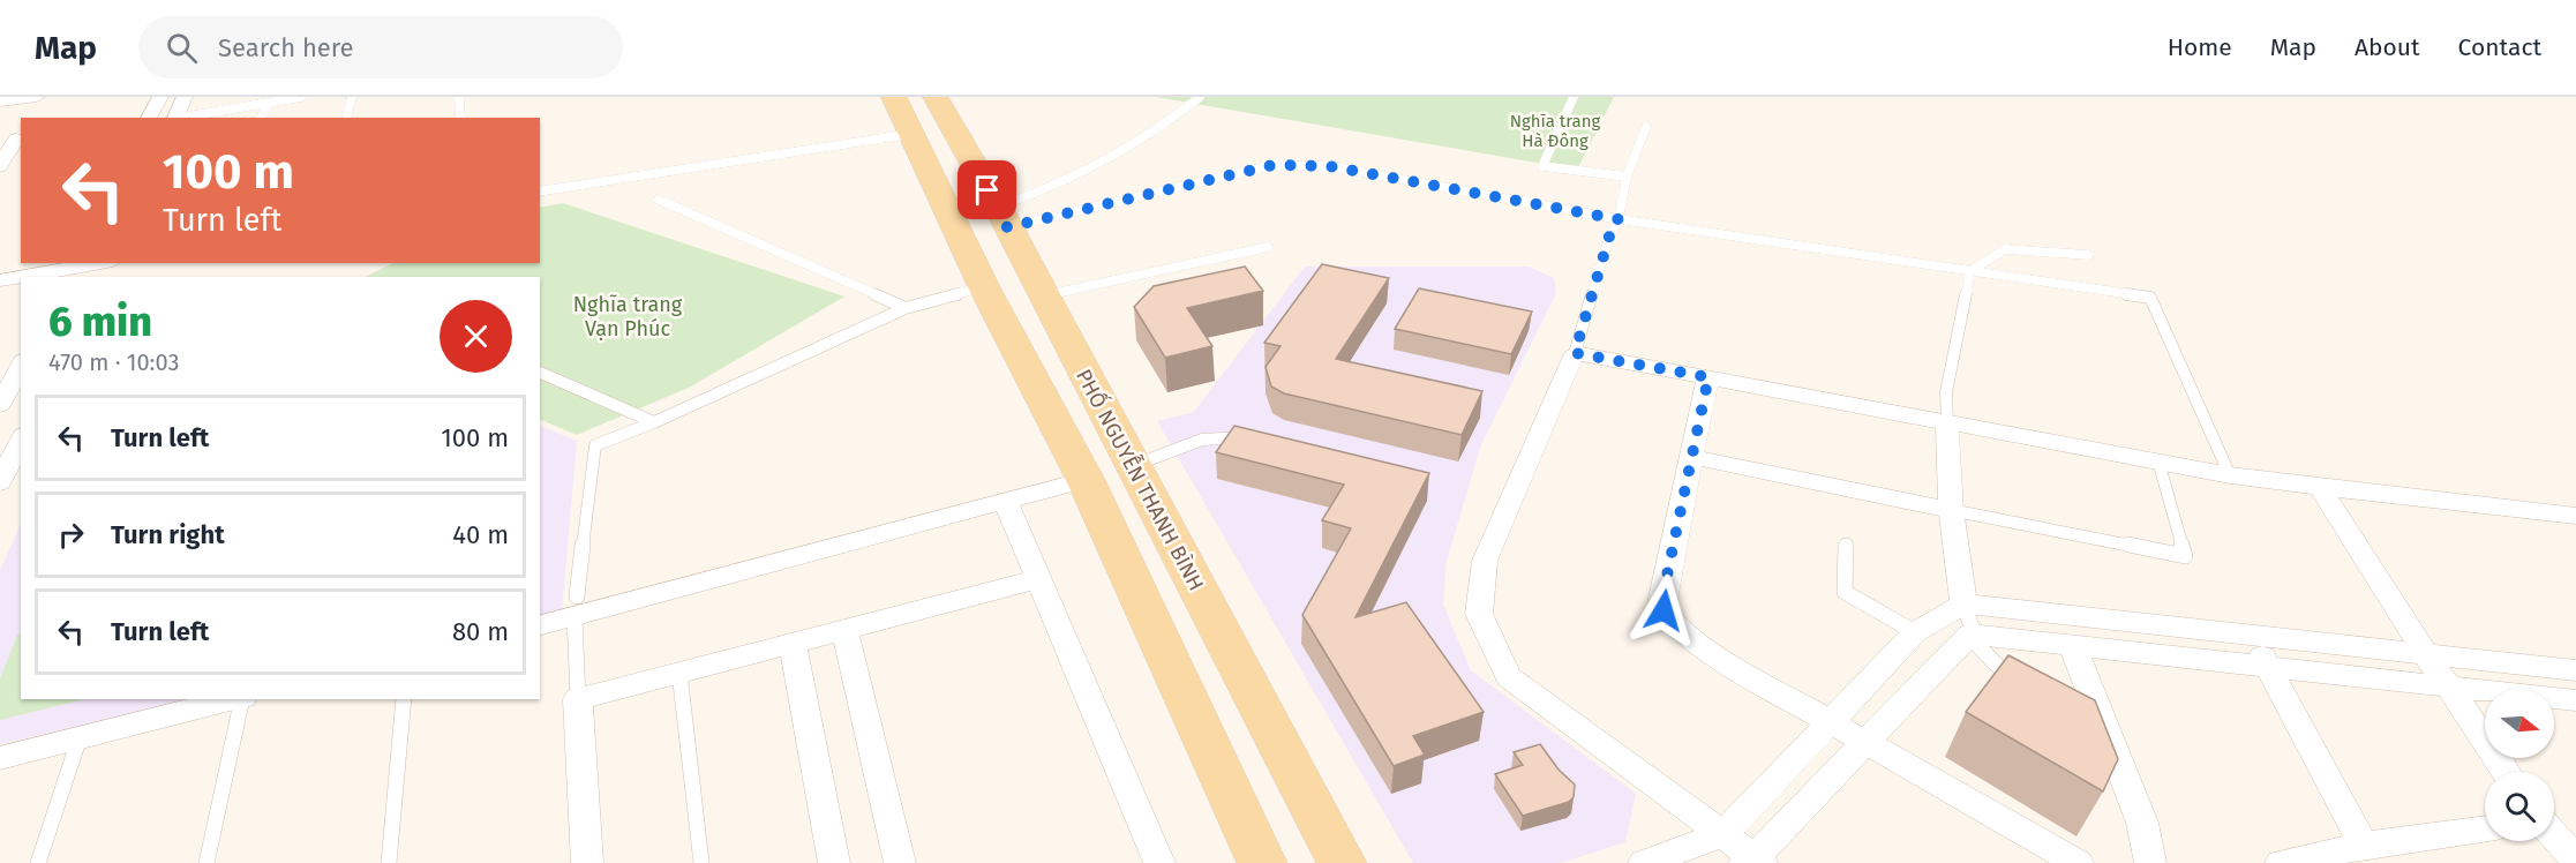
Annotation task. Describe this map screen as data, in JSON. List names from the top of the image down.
{
  "streets": {
    "main road": ["PHỐ NGUYỄN THANH BÌNH"]
  },
  "parks": ["Nghĩa trang Hà Đông", "Nghĩa trang Vạn Phúc"],
  "north": "right",
  "page": {
    "header": "Map",
    "search": "Search here",
    "nav": [
      "Home",
      "Map",
      "About",
      "Contact"
    ],
    "turn": ["100 m", "Turn left"],
    "heading": ["6 min", "470 m · 10:03"],
    "list": [
      {
        "name": "Turn left",
        "value": "100 m"
      },
      {
        "name": "Turn right",
        "value": "40 m"
      },
      {
        "name": "Turn left",
        "value": "80 m"
      }
    ]
  }
}
